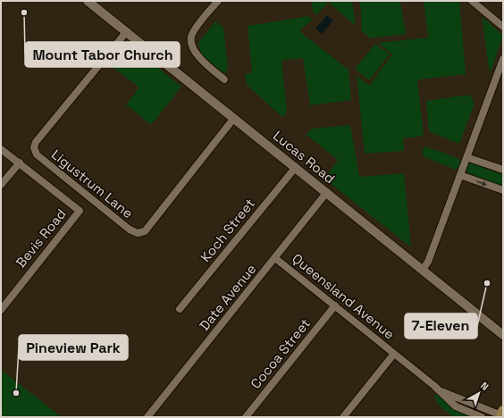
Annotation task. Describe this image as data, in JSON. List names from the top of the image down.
{
  "streets": {
    "street": [
      "Lucas Road",
      "Ligustrum Lane",
      "Koch Street",
      "Bevis Road",
      "Queensland Avenue",
      "Date Avenue",
      "Cocoa Street"
    ]
  },
  "crossings": [
    ["Lucas Road", "Ligustrum Lane"],
    ["Lucas Road", "Koch Street"],
    ["Lucas Road", "Date Avenue"],
    ["Queensland Avenue", "Date Avenue"],
    ["Queensland Avenue", "Cocoa Street"]
  ],
  "places": ["Mount Tabor Church", "7-Eleven", "Pineview Park"],
  "north": "top right"
}
